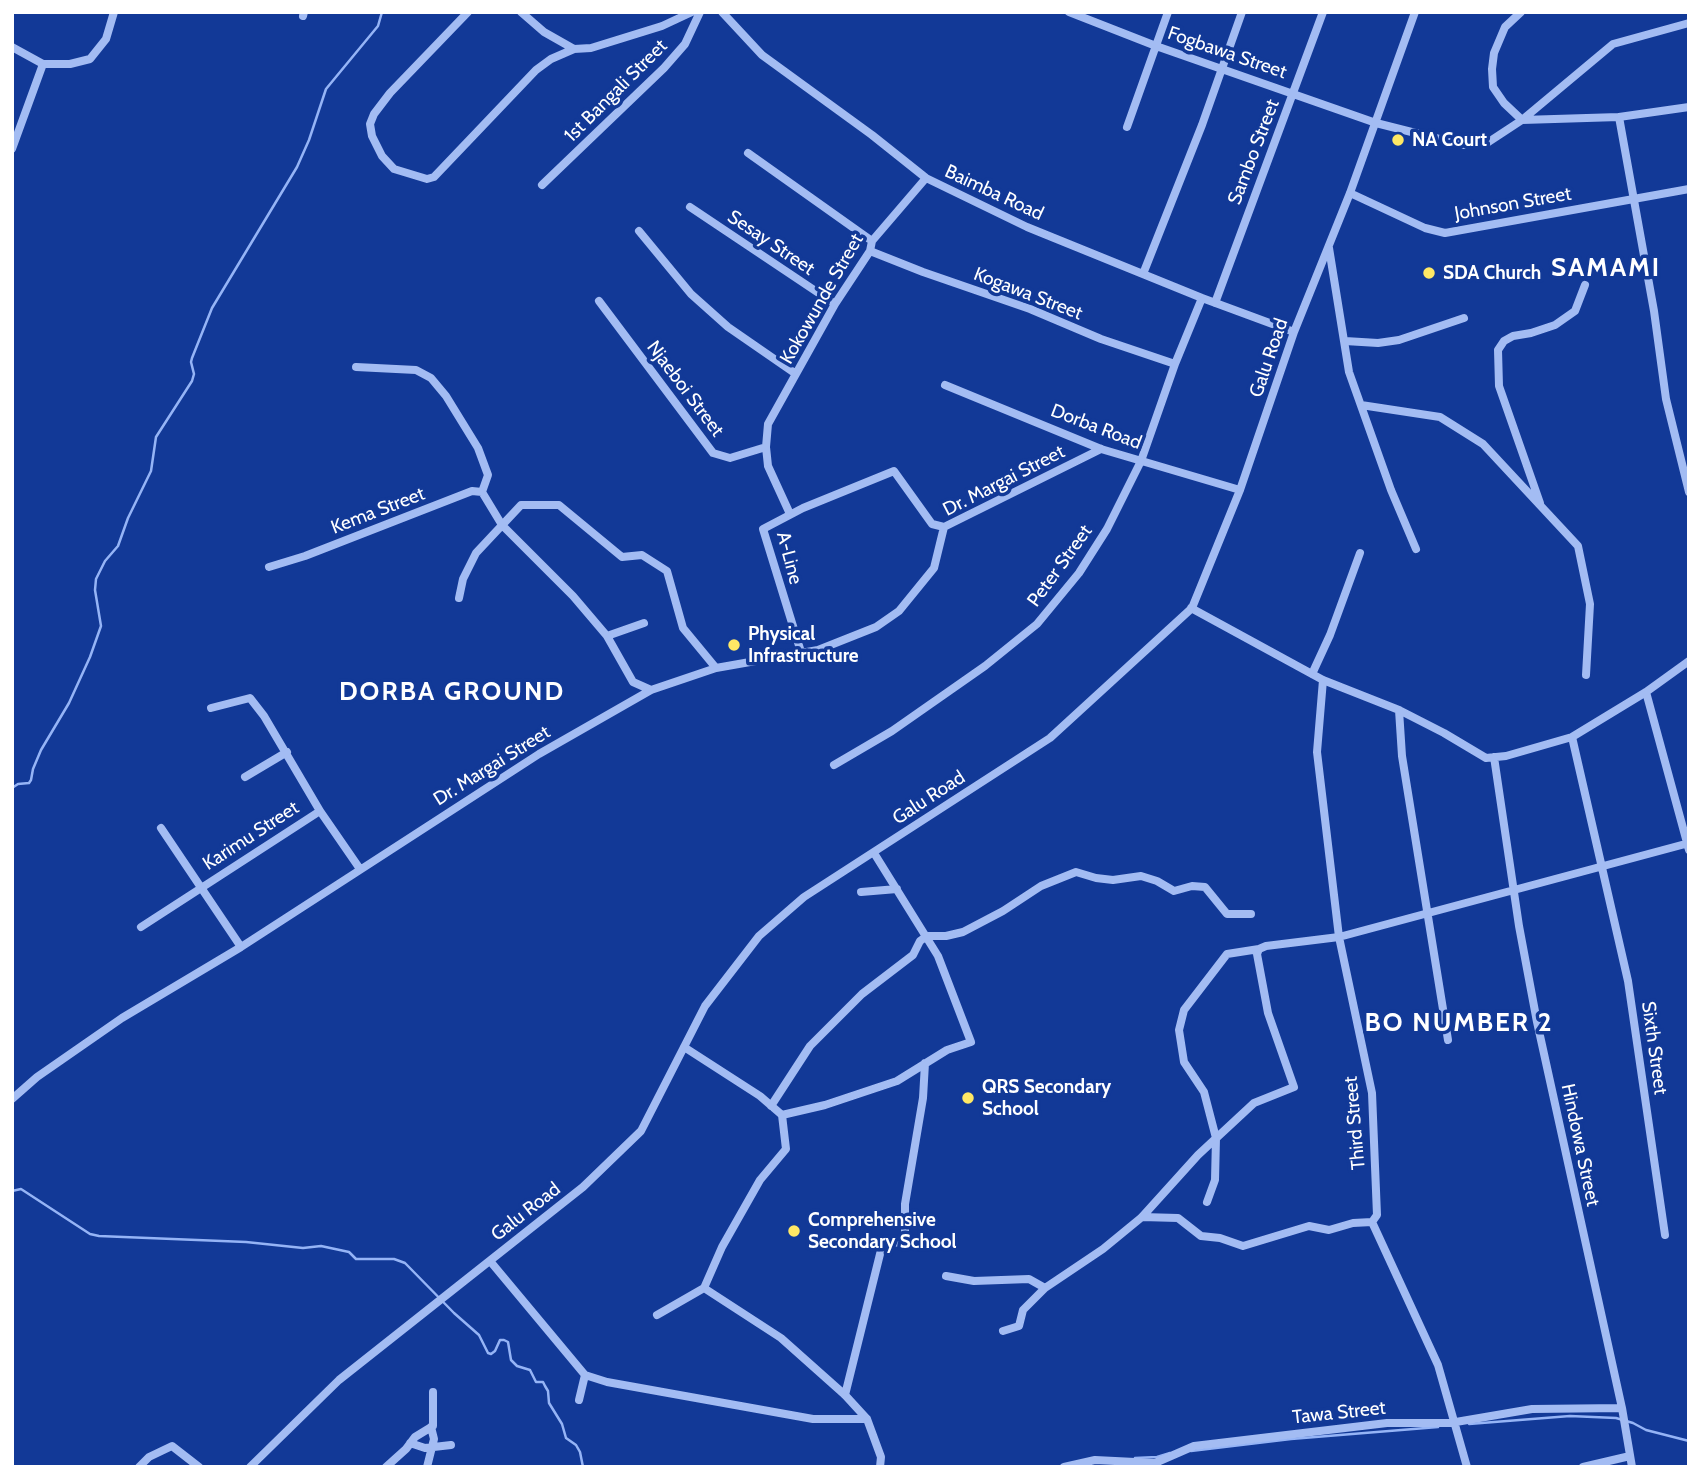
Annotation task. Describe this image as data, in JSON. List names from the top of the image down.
{
  "streets": {
    "street": [
      "Fogbawa Street",
      "1st Bangali Street",
      "Sambo Street",
      "Baimba Road",
      "Johnson Street",
      "Sesay Street",
      "Kogawa Street",
      "Kokowunde Street",
      "Galu Road",
      "Njaeboi Street",
      "Dorba Road",
      "Dr. Margai Street",
      "Kema Street",
      "A-Line",
      "Peter Street",
      "Karimu Street",
      "Sixth Street",
      "Third Street",
      "Hindowa Street",
      "Tawa Street"
    ]
  },
  "crossings": [
    ["Fogbawa Street", "Sambo Street"],
    ["Fogbawa Street", "Galu Road"],
    ["Sambo Street", "Baimba Road"],
    ["Baimba Road", "Kokowunde Street"],
    ["Baimba Road", "Galu Road"],
    ["Baimba Road", "Peter Street"],
    ["Johnson Street", "Galu Road"],
    ["Sesay Street", "Kokowunde Street"],
    ["Kogawa Street", "Kokowunde Street"],
    ["Kogawa Street", "Peter Street"],
    ["Kokowunde Street", "Njaeboi Street"],
    ["Kokowunde Street", "A-Line"],
    ["Galu Road", "Dorba Road"],
    ["Njaeboi Street", "A-Line"],
    ["Dorba Road", "Dr. Margai Street"],
    ["Dorba Road", "Peter Street"],
    ["Dr. Margai Street", "A-Line"],
    ["Dr. Margai Street", "Karimu Street"],
    ["Hindowa Street", "Tawa Street"]
  ],
  "districts": ["SAMAMI", "DORBA GROUND", "BO NUMBER 2"],
  "places": [
    "NA Court",
    "SDA Church",
    "Physical Infrastructure",
    "QRS Secondary School",
    "Comprehensive Secondary School"
  ]
}
